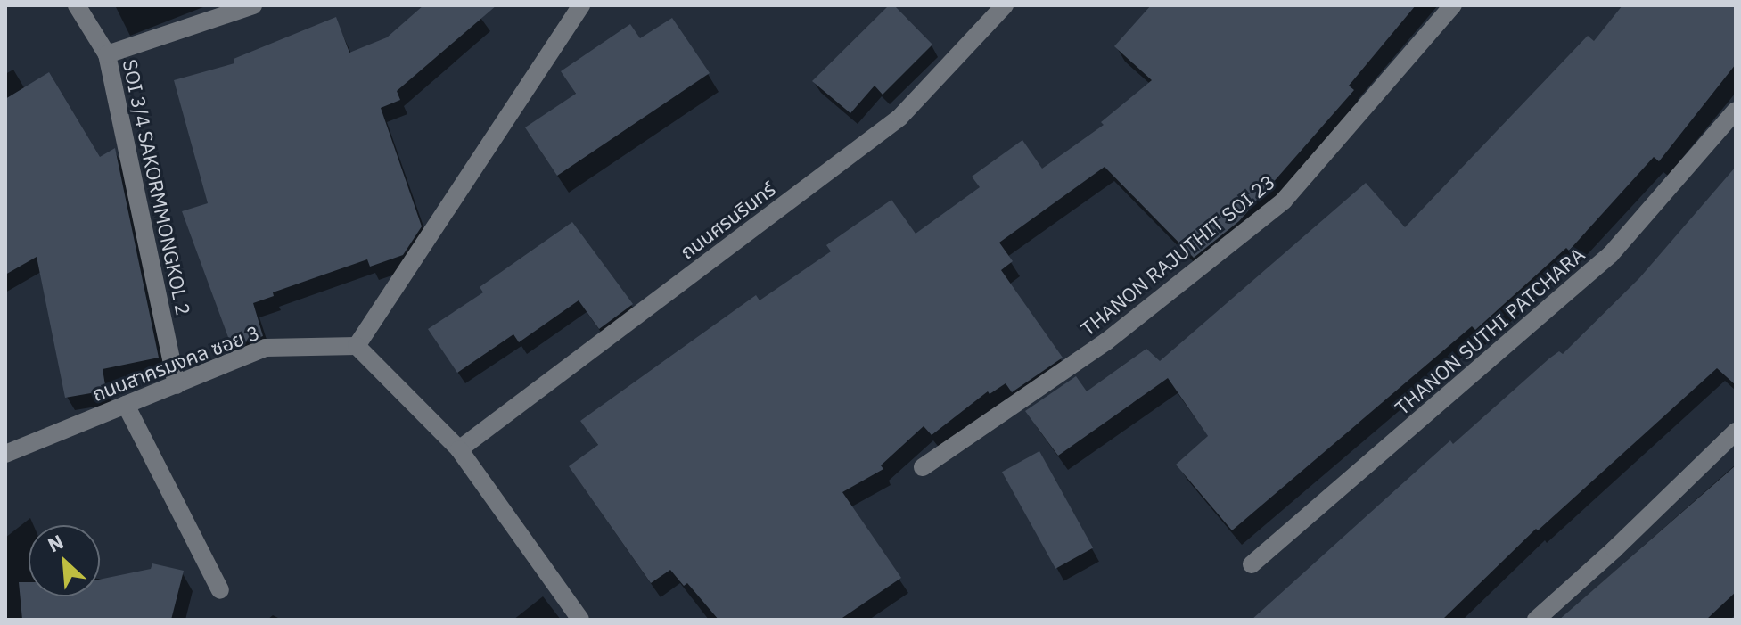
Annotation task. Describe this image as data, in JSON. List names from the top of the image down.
{
  "streets": {
    "street": [
      "SOI 3/4 SAKORMMONGKOL 2",
      "ถนนศรนรินทร์",
      "THANON RAJUTHIT SOI 23",
      "THANON SUTHI PATCHARA",
      "ถนนสาครมงคล ซอย 3"
    ]
  },
  "crossings": [
    ["SOI 3/4 SAKORMMONGKOL 2", "ถนนสาครมงคล ซอย 3"]
  ],
  "north": "top left"
}
